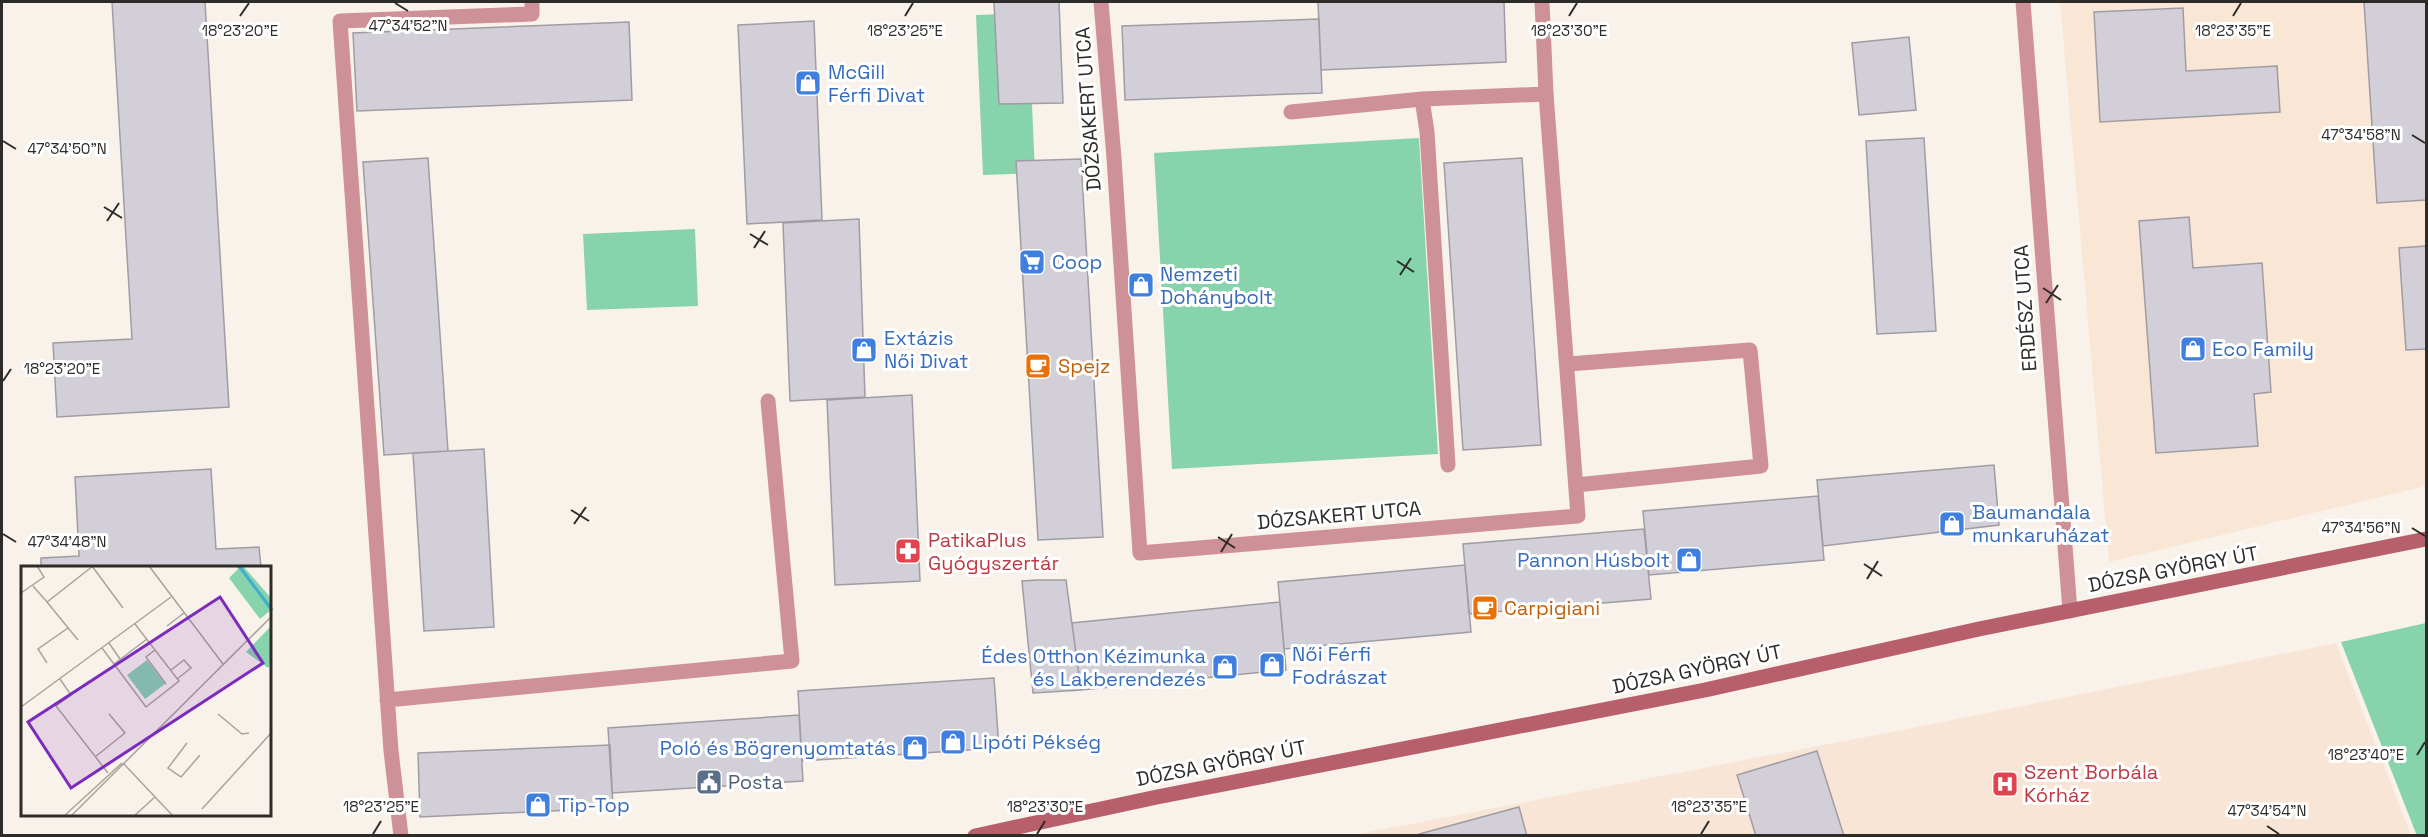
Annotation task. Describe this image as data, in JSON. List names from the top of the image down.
{
  "streets": {
    "street": ["DÓZSAKERT UTCA", "ERDÉSZ UTCA", "DÓZSA GYÖRGY ÚT"]
  },
  "crossings": [
    ["ERDÉSZ UTCA", "DÓZSA GYÖRGY ÚT"]
  ],
  "places": {
    "shop": [
      "McGill Férfi Divat",
      "Nemzeti Dohánybolt",
      "Eco Family",
      "Extázis Női Divat",
      "Baumandala munkaruházat",
      "Pannon Húsbolt",
      "Női Férfi Fodrászat",
      "Édes Otthon Kézimunka és Lakberendezés",
      "Lipóti Pékség",
      "Poló és Bögrenyomtatás",
      "Tip-Top"
    ],
    "supermarket": ["Coop"],
    "cafe": ["Spejz", "Carpigiani"],
    "pharmacy": ["PatikaPlus Gyógyszertár"],
    "public building": ["Posta"],
    "hospital": ["Szent Borbála Kórház"]
  },
  "coordinates": [
    "47°34'52\"N",
    "18°23'20\"E",
    "18°23'25\"E",
    "18°23'30\"E",
    "18°23'35\"E",
    "47°34'58\"N",
    "47°34'50\"N",
    "47°34'56\"N",
    "47°34'48\"N",
    "18°23'40\"E",
    "47°34'54\"N"
  ]
}
